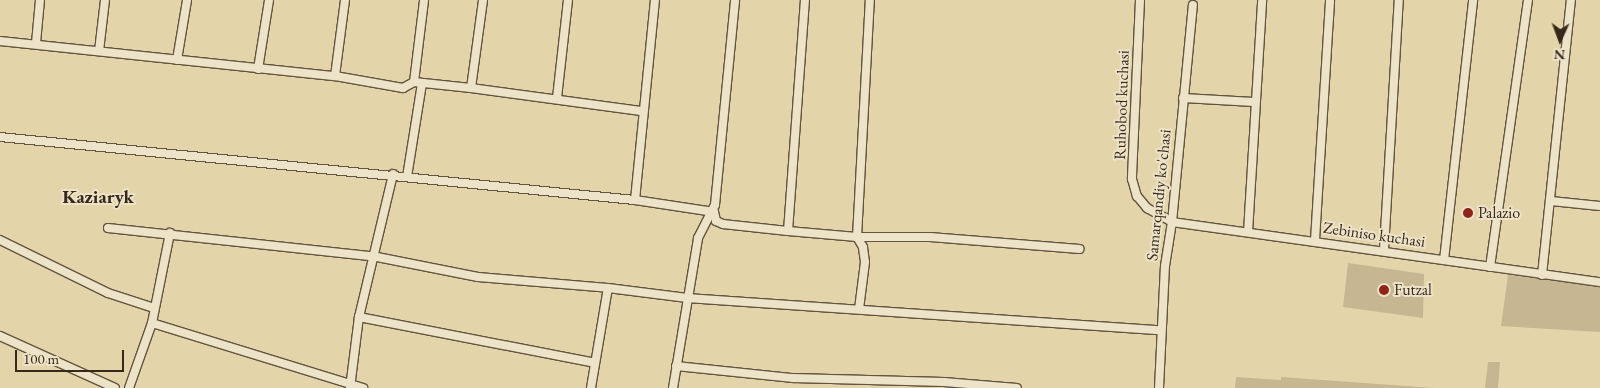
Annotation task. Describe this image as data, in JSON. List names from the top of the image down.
{
  "streets": {
    "street": ["Ruhobod kuchasi", "Samarqandiy ko'chasi", "Zebiniso kuchasi"]
  },
  "crossings": [
    ["Ruhobod kuchasi", "Zebiniso kuchasi"],
    ["Samarqandiy ko'chasi", "Zebiniso kuchasi"]
  ],
  "districts": ["Kaziaryk"],
  "places": ["Palazio", "Futzal"],
  "scale_bar": "100 m",
  "north": "bottom"
}
